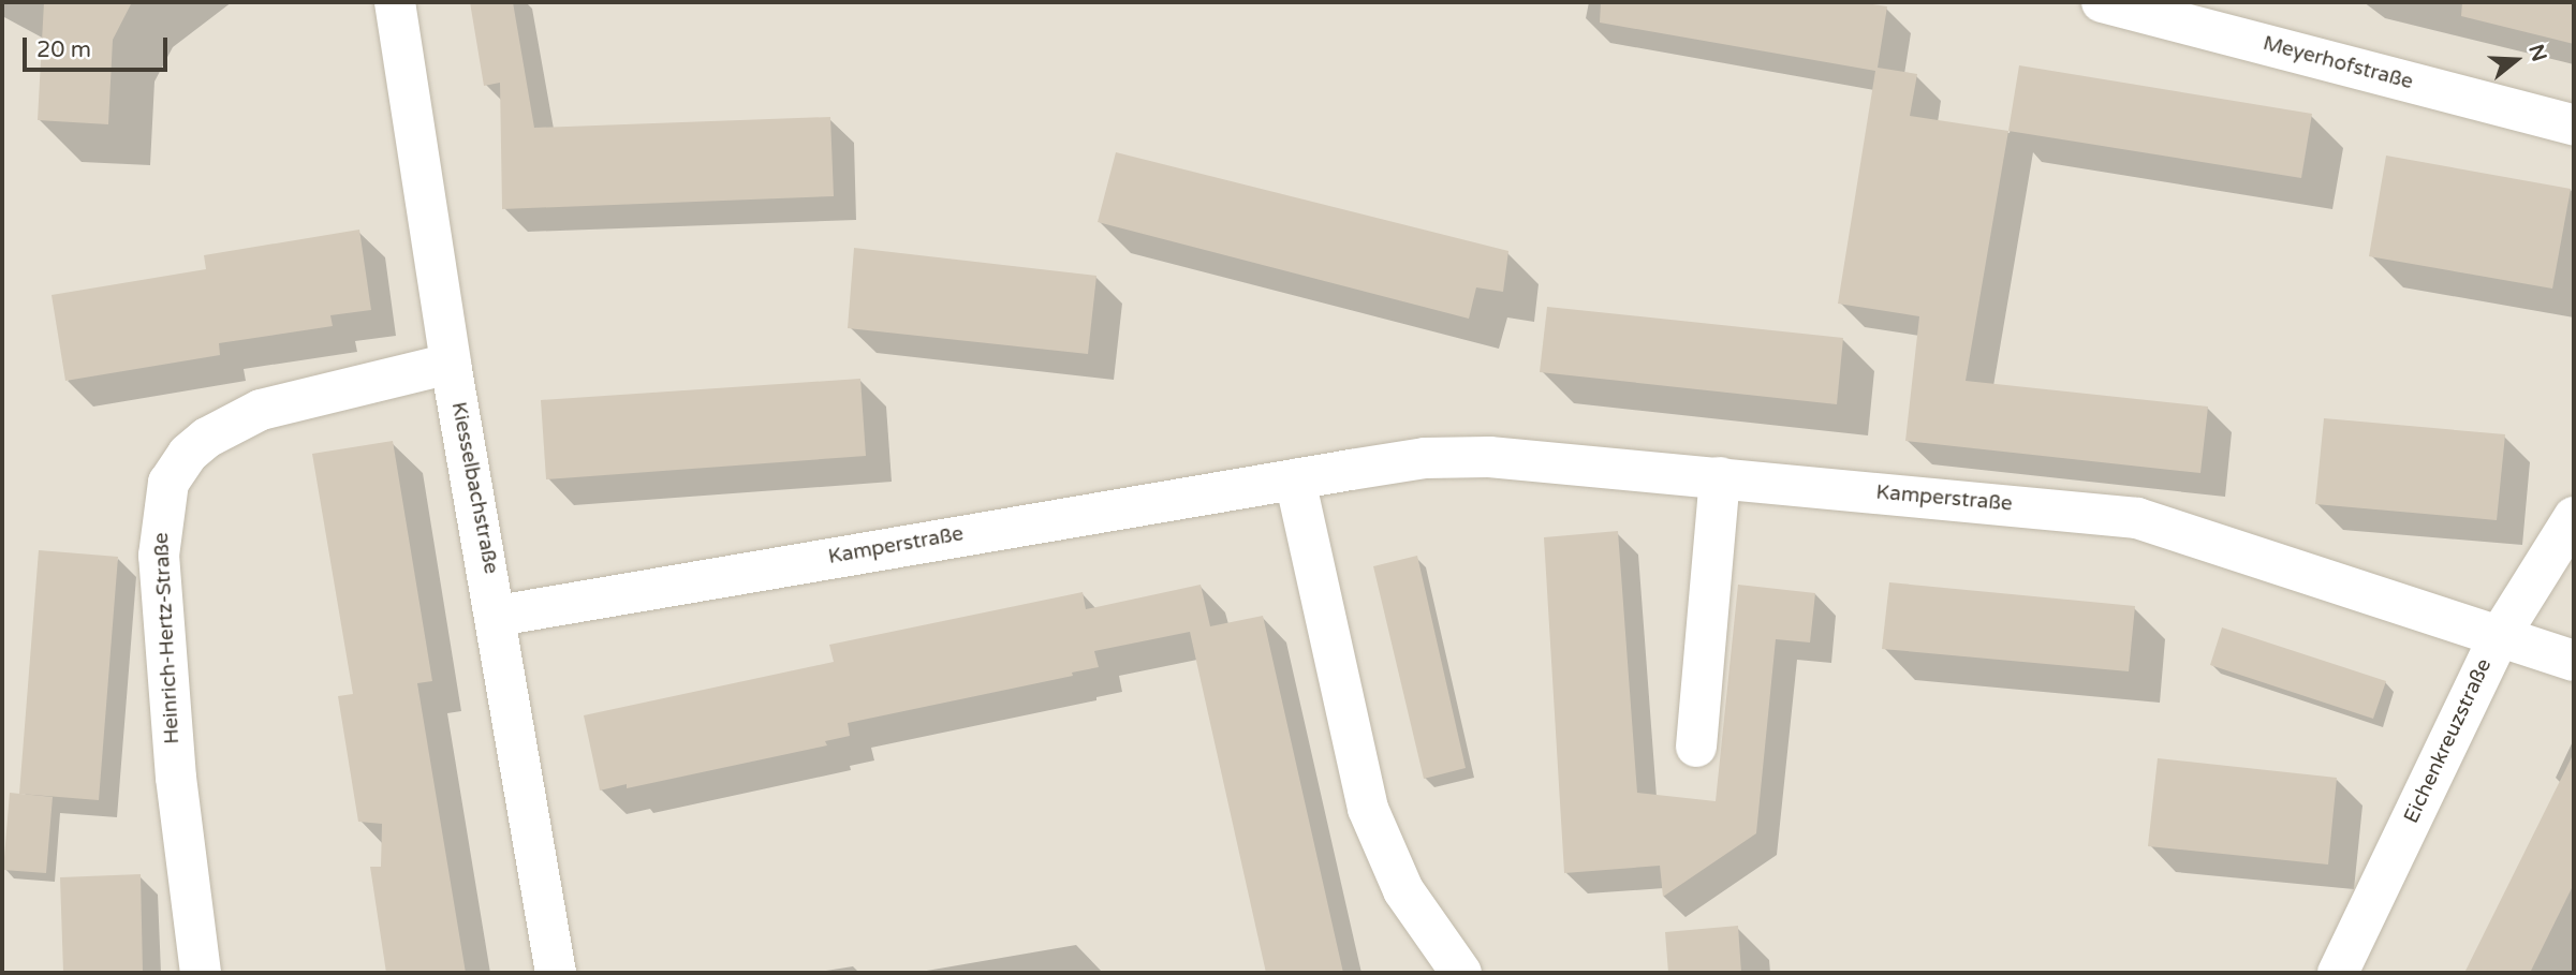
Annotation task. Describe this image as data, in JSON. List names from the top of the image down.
{
  "streets": {
    "street": [
      "Meyerhofstraße",
      "Kiesselbachstraße",
      "Kamperstraße",
      "Heinrich-Hertz-Straße",
      "Eichenkreuzstraße"
    ]
  },
  "crossings": [
    ["Kiesselbachstraße", "Kamperstraße"],
    ["Kiesselbachstraße", "Heinrich-Hertz-Straße"],
    ["Kamperstraße", "Eichenkreuzstraße"]
  ],
  "scale_bar": "20 m",
  "north": "right"
}
